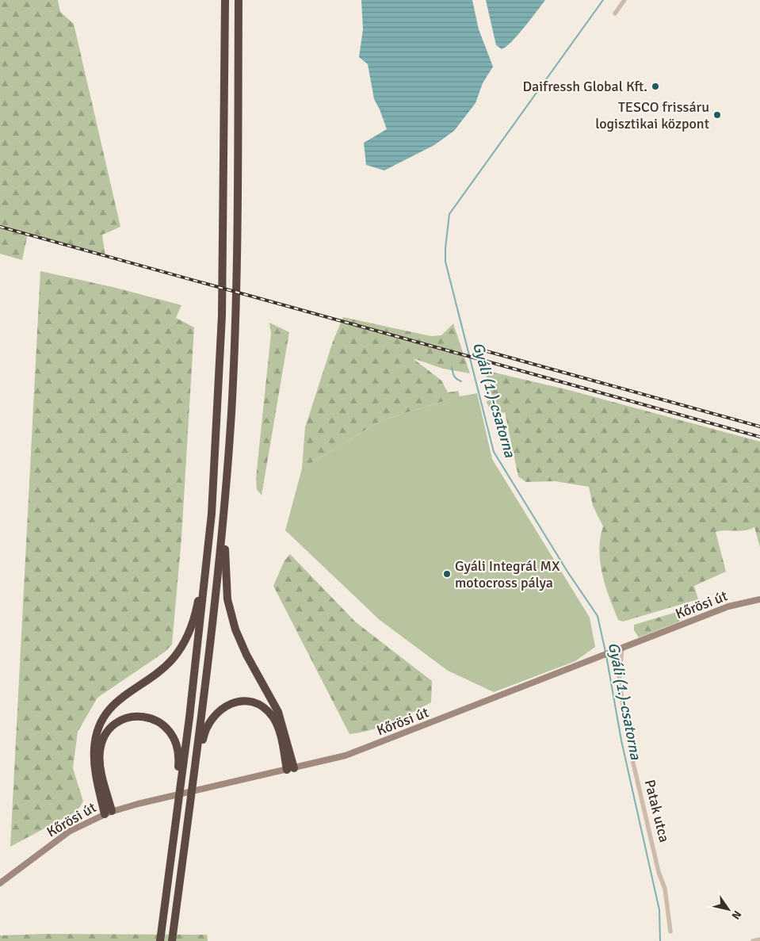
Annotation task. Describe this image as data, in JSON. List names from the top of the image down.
{
  "streets": {
    "main road": ["Kőrösi út"],
    "street": ["Patak utca"]
  },
  "crossings": [
    ["Kőrösi út", "Patak utca"]
  ],
  "water": ["Gyáli (1.)-csatorna"],
  "places": ["Daifressh Global Kft.", "TESCO frissáru logisztikai központ", "Gyáli Integrál MX motocross pálya"],
  "north": "bottom right"
}
